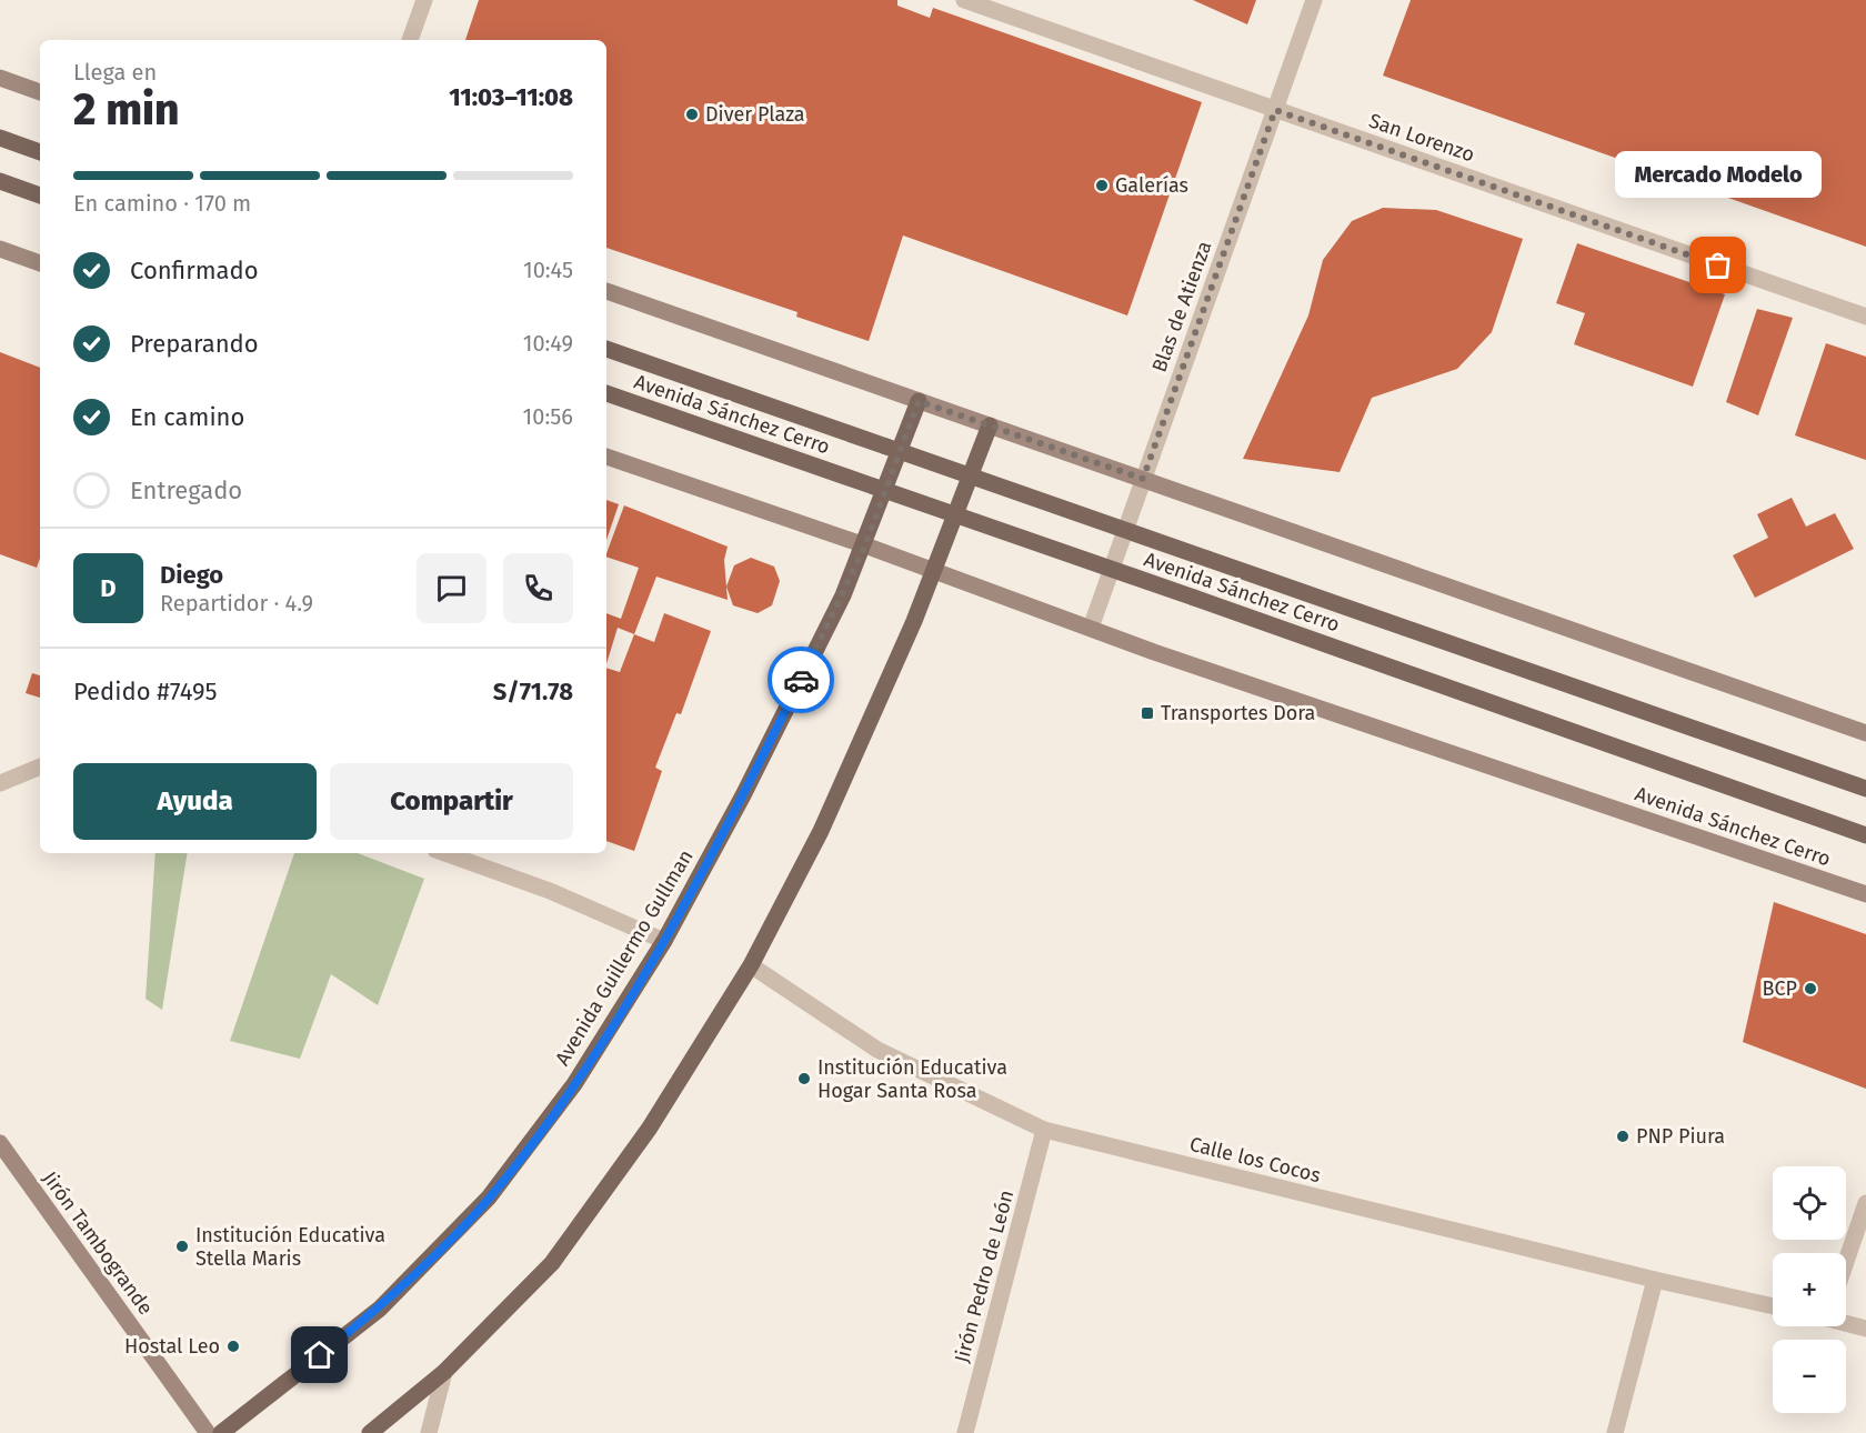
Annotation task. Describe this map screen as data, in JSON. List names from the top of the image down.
{
  "streets": {
    "main road": ["Avenida Sánchez Cerro", "Avenida Guillermo Gullman", "Jirón Tambogrande"],
    "street": [
      "San Lorenzo",
      "Blas de Atienza",
      "Calle los Cocos",
      "Jirón Pedro de León"
    ]
  },
  "crossings": [
    ["San Lorenzo", "Blas de Atienza"],
    ["Blas de Atienza", "Avenida Sánchez Cerro"],
    ["Avenida Sánchez Cerro", "Avenida Guillermo Gullman"],
    ["Calle los Cocos", "Jirón Pedro de León"]
  ],
  "places": {
    "other": [
      "Diver Plaza",
      "Galerías",
      "Mercado Modelo",
      "BCP",
      "Institución Educativa Hogar Santa Rosa",
      "PNP Piura",
      "Institución Educativa Stella Maris",
      "Hostal Leo"
    ],
    "transit": ["Transportes Dora"]
  },
  "page": {
    "heading": ["2 min", "Llega en", "11:03–11:08"],
    "panel": [
      "Diego",
      "Repartidor · 4.9",
      "Pedido #7495",
      "S/71.78"
    ],
    "bubble": "Mercado Modelo",
    "bar": "En camino · 170 m",
    "list": [
      ["Confirmado", "10:45"],
      ["Preparando", "10:49"],
      ["En camino", "10:56"],
      "Entregado"
    ],
    "round": "D",
    "buttons": ["Ayuda", "Compartir"],
    "map_buttons": ["+", "−"]
  }
}
